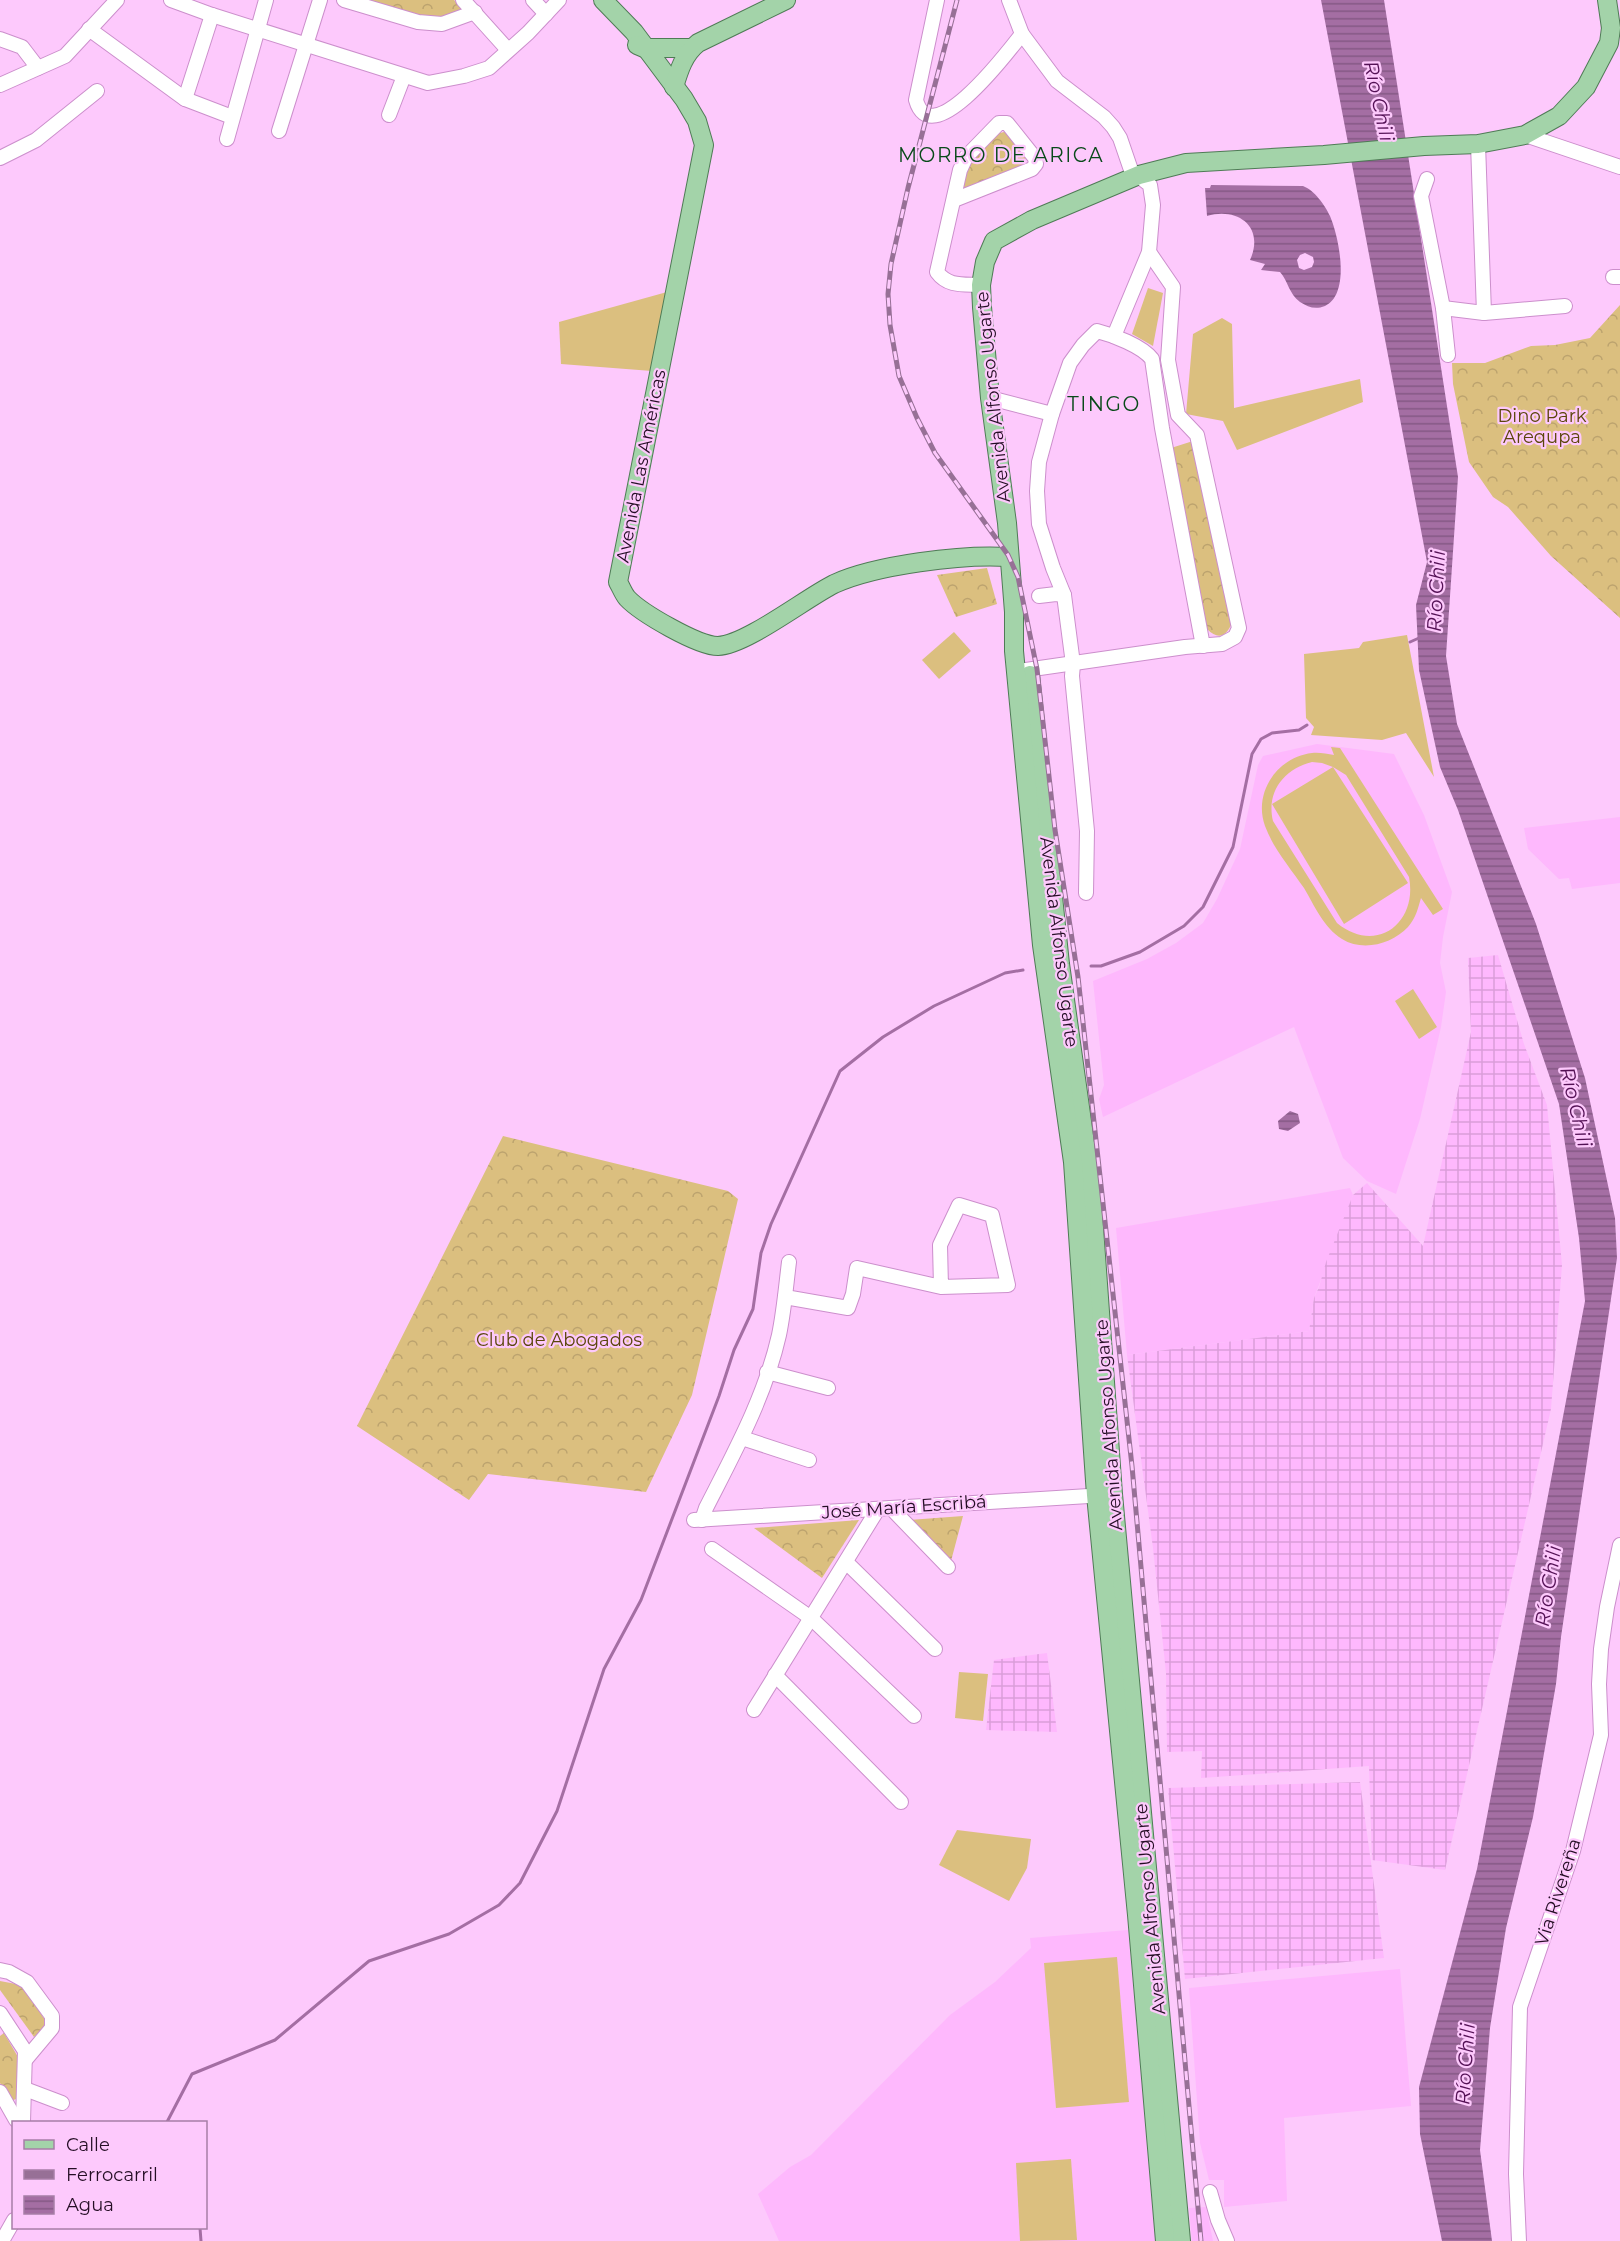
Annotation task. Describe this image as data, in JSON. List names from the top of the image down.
{
  "streets": {
    "main road": ["Avenida Alfonso Ugarte", "Avenida Las Américas"],
    "street": ["José María Escribá", "Via Rivereña"]
  },
  "crossings": [
    ["Avenida Alfonso Ugarte", "Avenida Las Américas"],
    ["Avenida Alfonso Ugarte", "José María Escribá"]
  ],
  "districts": ["MORRO DE ARICA", "TINGO"],
  "water": ["Río Chili"],
  "parks": ["Dino Park Arequpa", "Club de Abogados"],
  "legend": ["Calle", "Ferrocarril", "Agua"]
}
